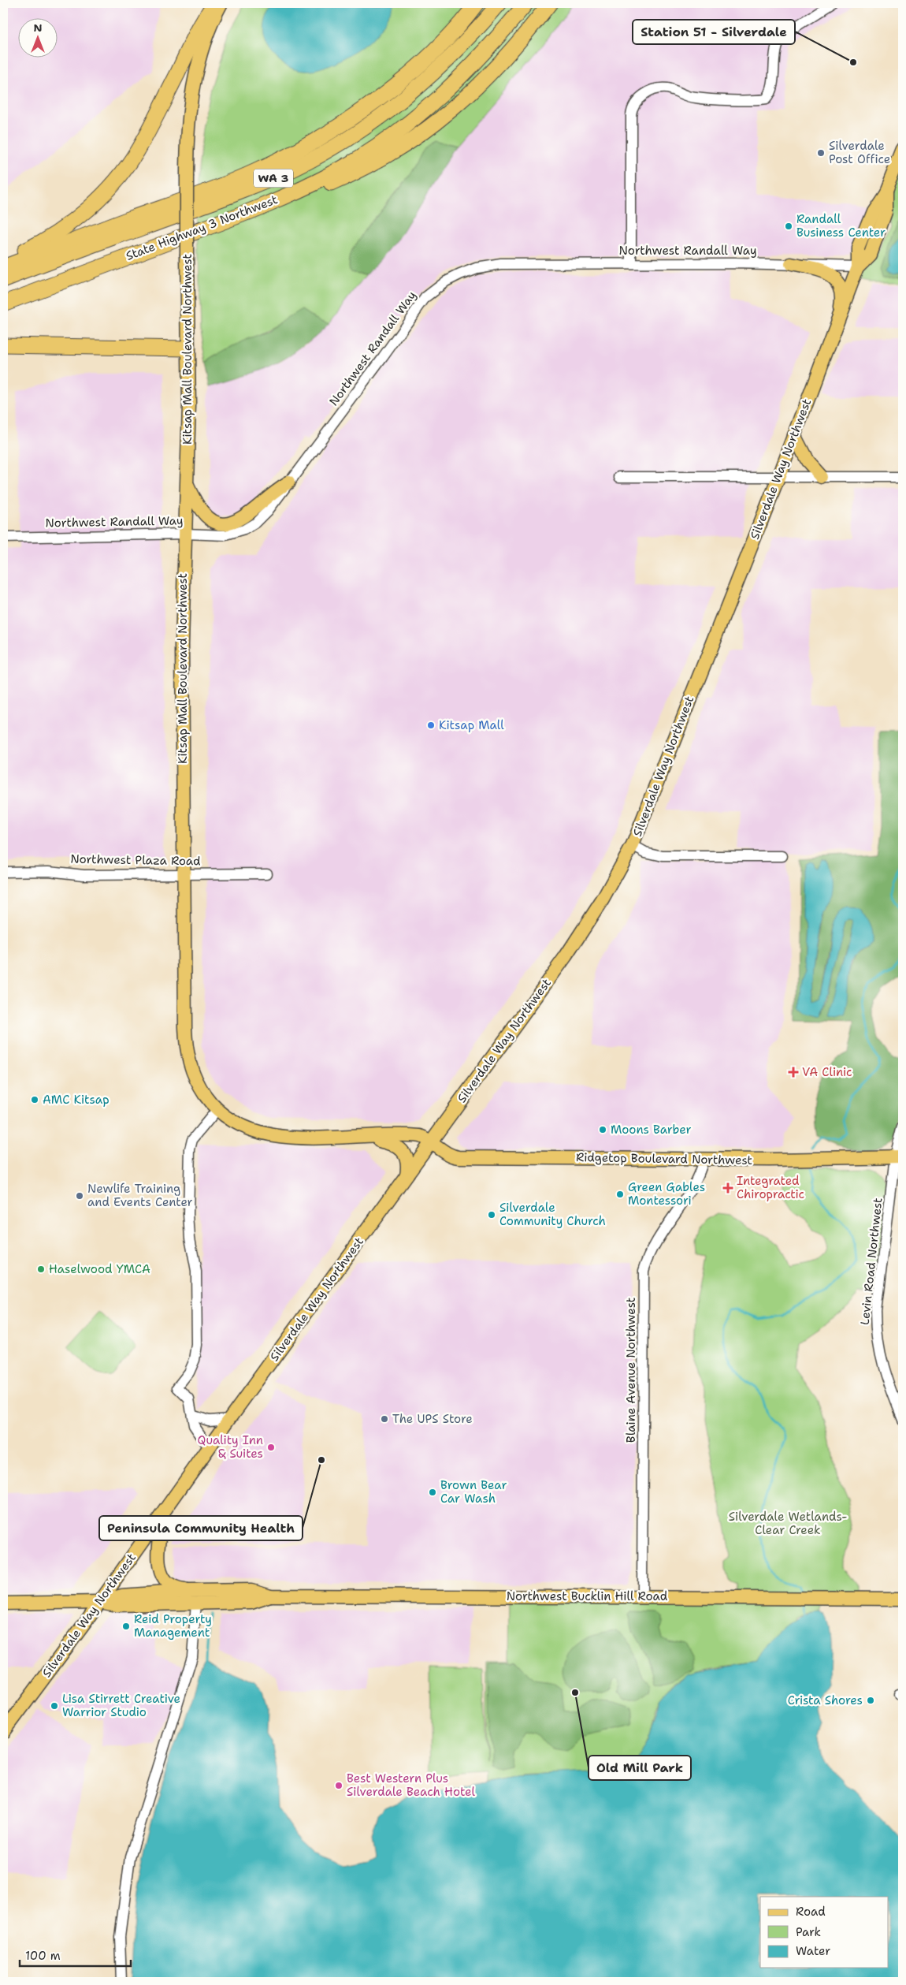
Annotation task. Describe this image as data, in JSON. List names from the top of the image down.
{
  "streets": {
    "highway": ["WA 3", "State Highway 3 Northwest"],
    "main road": [
      "Kitsap Mall Boulevard Northwest",
      "Silverdale Way Northwest",
      "Ridgetop Boulevard Northwest",
      "Northwest Bucklin Hill Road"
    ],
    "street": [
      "Northwest Randall Way",
      "Northwest Plaza Road",
      "Levin Road Northwest",
      "Blaine Avenue Northwest"
    ]
  },
  "crossings": [
    ["Northwest Randall Way", "Kitsap Mall Boulevard Northwest"],
    ["Northwest Randall Way", "Silverdale Way Northwest"],
    ["Kitsap Mall Boulevard Northwest", "Silverdale Way Northwest"],
    ["Kitsap Mall Boulevard Northwest", "Northwest Plaza Road"],
    ["Kitsap Mall Boulevard Northwest", "Ridgetop Boulevard Northwest"],
    ["Silverdale Way Northwest", "Ridgetop Boulevard Northwest"],
    ["Silverdale Way Northwest", "Northwest Bucklin Hill Road"],
    ["Ridgetop Boulevard Northwest", "Levin Road Northwest"],
    ["Ridgetop Boulevard Northwest", "Blaine Avenue Northwest"],
    ["Blaine Avenue Northwest", "Northwest Bucklin Hill Road"]
  ],
  "parks": ["Silverdale Wetlands- Clear Creek"],
  "places": {
    "other": [
      "Station 51 - Silverdale",
      "Silverdale Post Office",
      "Randall Business Center",
      "Kitsap Mall",
      "AMC Kitsap",
      "Moons Barber",
      "Green Gables Montessori",
      "Newlife Training and Events Center",
      "Silverdale Community Church",
      "Haselwood YMCA",
      "The UPS Store",
      "Quality Inn & Suites",
      "Peninsula Community Health",
      "Brown Bear Car Wash",
      "Reid Property Management",
      "Old Mill Park",
      "Crista Shores",
      "Lisa Stirrett Creative Warrior Studio",
      "Best Western Plus Silverdale Beach Hotel"
    ],
    "health": ["VA Clinic", "Integrated Chiropractic"]
  },
  "legend": ["Road", "Park", "Water"],
  "scale_bar": "100 m",
  "north": "top"
}
